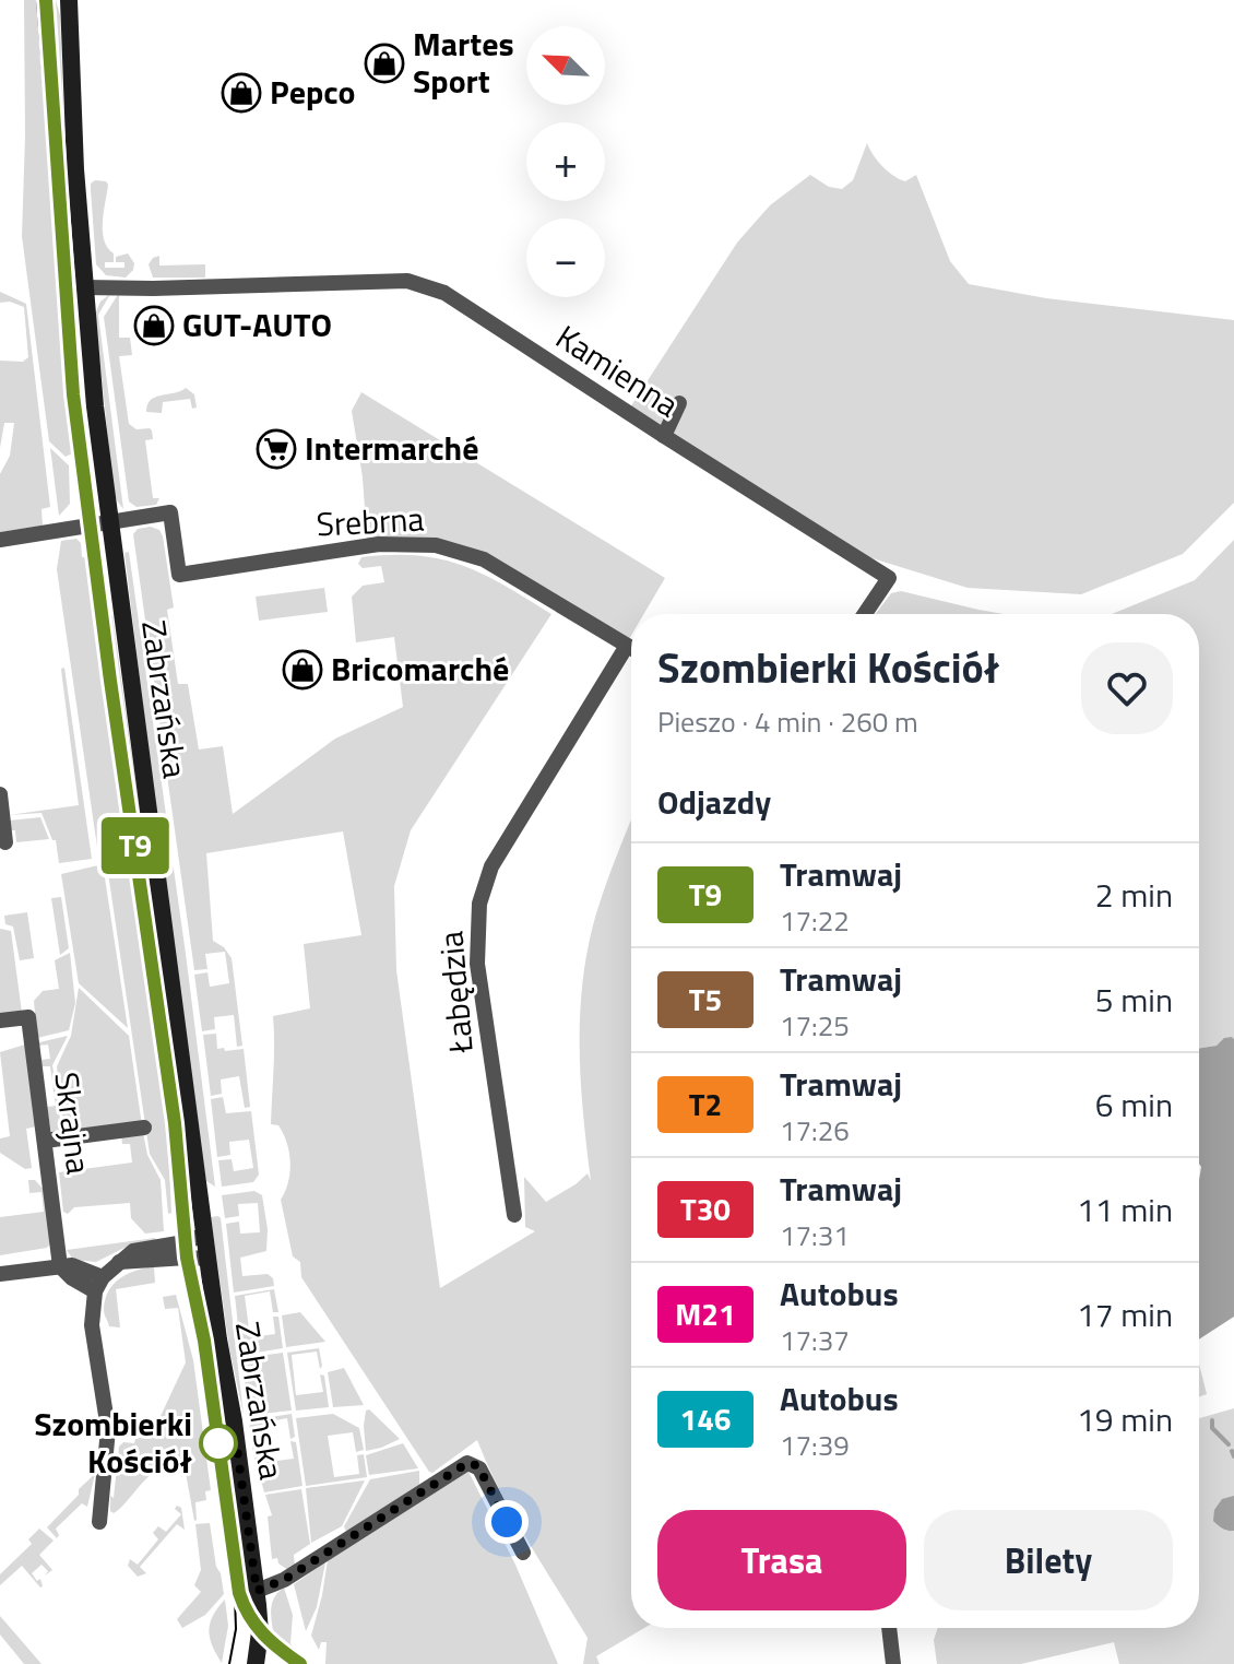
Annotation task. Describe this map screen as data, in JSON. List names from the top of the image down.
{
  "streets": {
    "main road": ["Zabrzańska"],
    "street": [
      "Kamienna",
      "Srebrna",
      "Łabędzia",
      "Skrajna"
    ]
  },
  "crossings": [
    ["Kamienna", "Zabrzańska"],
    ["Srebrna", "Zabrzańska"],
    ["Srebrna", "Łabędzia"]
  ],
  "places": {
    "shop": [
      "Martes Sport",
      "Pepco",
      "GUT-AUTO",
      "Bricomarché"
    ],
    "supermarket": ["Intermarché"],
    "other": ["Szombierki Kościół"]
  },
  "lines": ["tram line T9"],
  "north": "top left",
  "page": {
    "on_map": "T9",
    "map_buttons": ["+", "−"],
    "heading": [
      ["Szombierki Kościół", "Pieszo · 4 min · 260 m"],
      "Odjazdy"
    ],
    "list": [
      {
        "mark": "T9",
        "name": "Tramwaj",
        "note": "17:22",
        "value": "2 min"
      },
      {
        "mark": "T5",
        "name": "Tramwaj",
        "note": "17:25",
        "value": "5 min"
      },
      {
        "mark": "T2",
        "name": "Tramwaj",
        "note": "17:26",
        "value": "6 min"
      },
      {
        "mark": "T30",
        "name": "Tramwaj",
        "note": "17:31",
        "value": "11 min"
      },
      {
        "mark": "M21",
        "name": "Autobus",
        "note": "17:37",
        "value": "17 min"
      },
      {
        "mark": "146",
        "name": "Autobus",
        "note": "17:39",
        "value": "19 min"
      }
    ],
    "buttons": ["Trasa", "Bilety"]
  }
}
